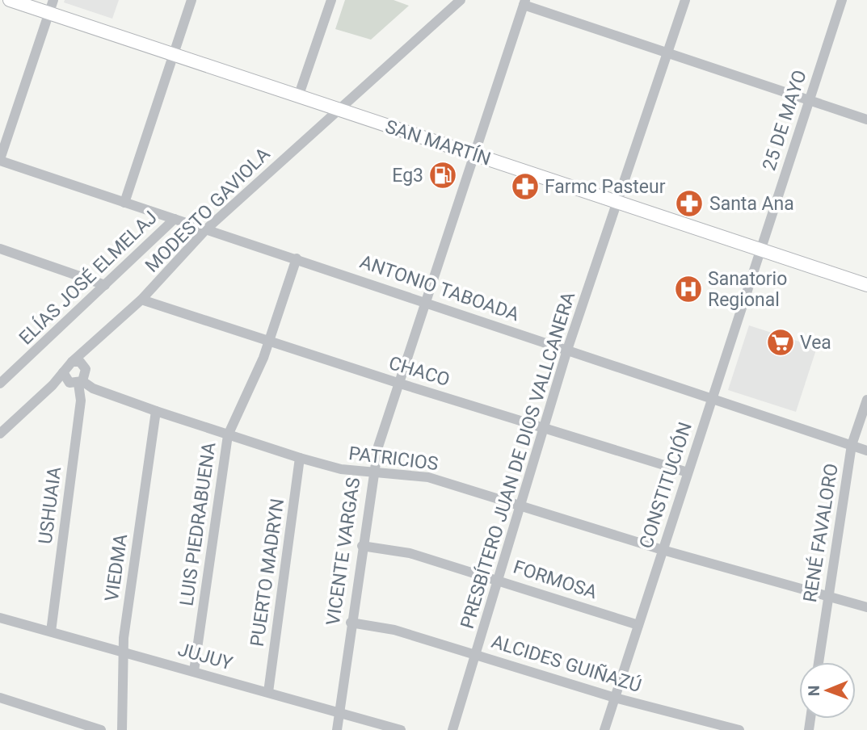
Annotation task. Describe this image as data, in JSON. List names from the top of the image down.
{
  "streets": {
    "main road": ["SAN MARTÍN"],
    "street": [
      "25 DE MAYO",
      "MODESTO GAVIOLA",
      "ELÍAS JOSÉ ELMELAJ",
      "ANTONIO TABOADA",
      "CHACO",
      "PATRICIOS",
      "PRESBÍTERO JUAN DE DIOS VALLCANERA",
      "CONSTITUCIÓN",
      "USHUAIA",
      "LUIS PIEDRABUENA",
      "RENÉ FAVALORO",
      "VICENTE VARGAS",
      "VIEDMA",
      "PUERTO MADRYN",
      "FORMOSA",
      "JUJUY",
      "ALCIDES GUIÑAZÚ"
    ]
  },
  "crossings": [
    ["25 DE MAYO", "SAN MARTÍN"],
    ["25 DE MAYO", "CONSTITUCIÓN"],
    ["SAN MARTÍN", "MODESTO GAVIOLA"],
    ["SAN MARTÍN", "PRESBÍTERO JUAN DE DIOS VALLCANERA"],
    ["SAN MARTÍN", "CONSTITUCIÓN"],
    ["SAN MARTÍN", "VICENTE VARGAS"],
    ["MODESTO GAVIOLA", "ANTONIO TABOADA"],
    ["MODESTO GAVIOLA", "CHACO"],
    ["MODESTO GAVIOLA", "PATRICIOS"],
    ["MODESTO GAVIOLA", "USHUAIA"],
    ["ELÍAS JOSÉ ELMELAJ", "ANTONIO TABOADA"],
    ["ANTONIO TABOADA", "PRESBÍTERO JUAN DE DIOS VALLCANERA"],
    ["ANTONIO TABOADA", "CONSTITUCIÓN"],
    ["ANTONIO TABOADA", "LUIS PIEDRABUENA"],
    ["ANTONIO TABOADA", "RENÉ FAVALORO"],
    ["ANTONIO TABOADA", "VICENTE VARGAS"],
    ["CHACO", "PRESBÍTERO JUAN DE DIOS VALLCANERA"],
    ["CHACO", "CONSTITUCIÓN"],
    ["CHACO", "LUIS PIEDRABUENA"],
    ["CHACO", "VICENTE VARGAS"],
    ["PATRICIOS", "PRESBÍTERO JUAN DE DIOS VALLCANERA"],
    ["PATRICIOS", "CONSTITUCIÓN"],
    ["PATRICIOS", "USHUAIA"],
    ["PATRICIOS", "LUIS PIEDRABUENA"],
    ["PATRICIOS", "RENÉ FAVALORO"],
    ["PATRICIOS", "VICENTE VARGAS"],
    ["PATRICIOS", "VIEDMA"],
    ["PATRICIOS", "PUERTO MADRYN"],
    ["PRESBÍTERO JUAN DE DIOS VALLCANERA", "FORMOSA"],
    ["PRESBÍTERO JUAN DE DIOS VALLCANERA", "ALCIDES GUIÑAZÚ"],
    ["CONSTITUCIÓN", "FORMOSA"],
    ["CONSTITUCIÓN", "ALCIDES GUIÑAZÚ"],
    ["USHUAIA", "JUJUY"],
    ["LUIS PIEDRABUENA", "JUJUY"],
    ["VICENTE VARGAS", "FORMOSA"],
    ["VICENTE VARGAS", "JUJUY"],
    ["VICENTE VARGAS", "ALCIDES GUIÑAZÚ"],
    ["VIEDMA", "JUJUY"],
    ["PUERTO MADRYN", "JUJUY"]
  ],
  "places": {
    "fuel station": ["Eg3"],
    "pharmacy": ["Farmc Pasteur", "Santa Ana"],
    "hospital": ["Sanatorio Regional"],
    "supermarket": ["Vea"]
  },
  "north": "left"
}
